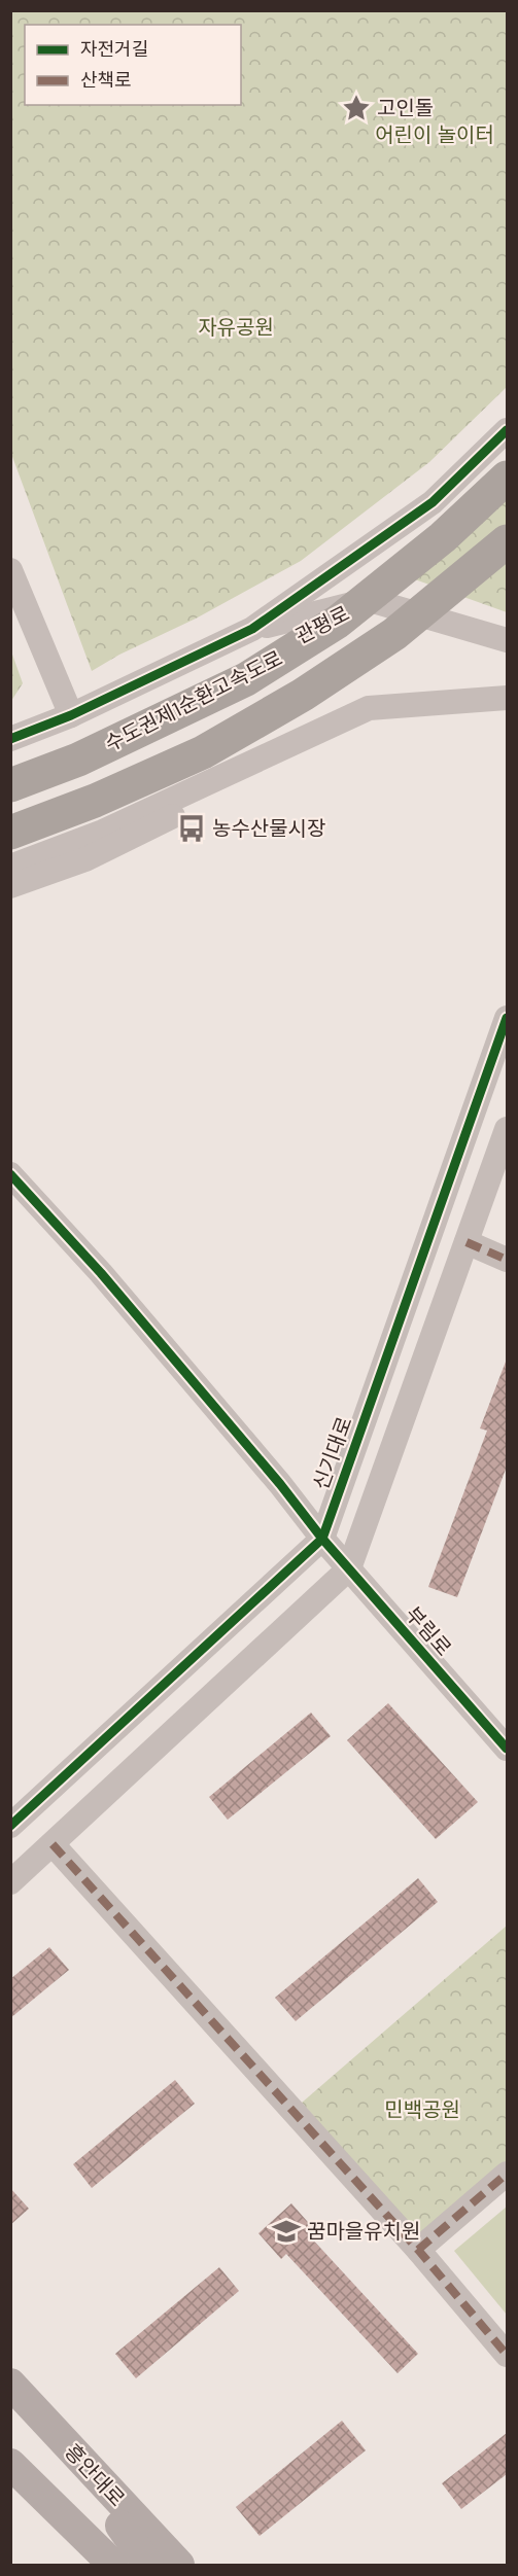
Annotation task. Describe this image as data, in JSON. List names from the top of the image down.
{
  "streets": {
    "highway": ["수도권제1순환고속도로"],
    "main road": ["흥안대로"],
    "street": ["관평로", "신기대로", "부림로"]
  },
  "crossings": [
    ["신기대로", "부림로"]
  ],
  "parks": ["어린이 놀이터", "자유공원", "민백공원"],
  "places": {
    "place": ["고인돌"],
    "bus stop": ["농수산물시장"],
    "school or university": ["꿈마을유치원"]
  },
  "legend": ["자전거길", "산책로"]
}
